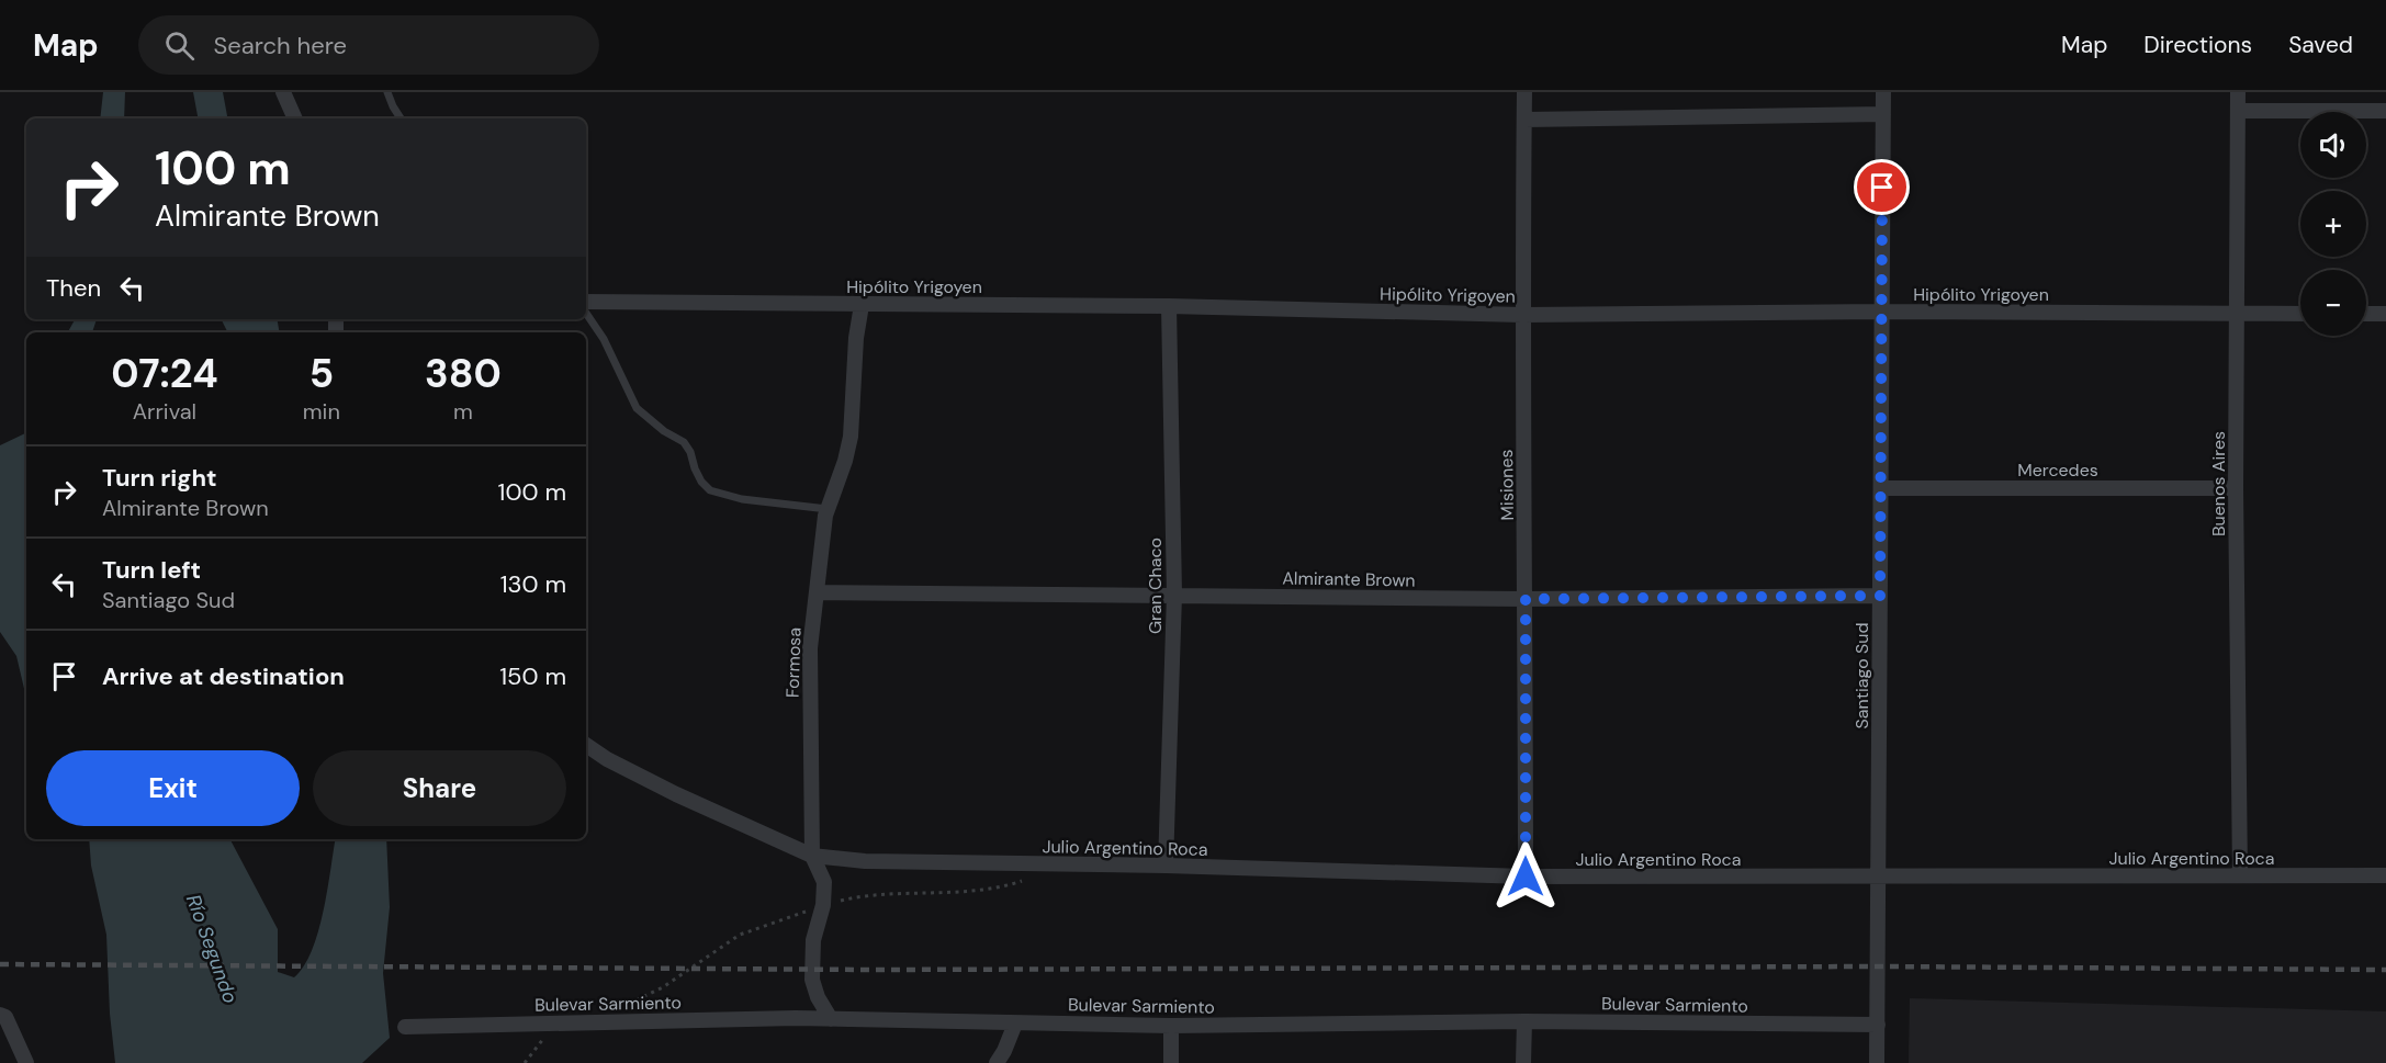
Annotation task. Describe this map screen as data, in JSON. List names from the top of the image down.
{
  "streets": {
    "street": [
      "Hipólito Yrigoyen",
      "Mercedes",
      "Buenos Aires",
      "Misiones",
      "Almirante Brown",
      "Gran Chaco",
      "Formosa",
      "Santiago Sud",
      "Julio Argentino Roca",
      "Bulevar Sarmiento"
    ]
  },
  "crossings": [
    ["Hipólito Yrigoyen", "Buenos Aires"],
    ["Hipólito Yrigoyen", "Misiones"],
    ["Hipólito Yrigoyen", "Gran Chaco"],
    ["Hipólito Yrigoyen", "Formosa"],
    ["Hipólito Yrigoyen", "Santiago Sud"],
    ["Mercedes", "Buenos Aires"],
    ["Mercedes", "Santiago Sud"],
    ["Buenos Aires", "Julio Argentino Roca"],
    ["Misiones", "Almirante Brown"],
    ["Misiones", "Julio Argentino Roca"],
    ["Almirante Brown", "Gran Chaco"],
    ["Almirante Brown", "Formosa"],
    ["Almirante Brown", "Santiago Sud"],
    ["Gran Chaco", "Julio Argentino Roca"],
    ["Formosa", "Julio Argentino Roca"],
    ["Formosa", "Bulevar Sarmiento"],
    ["Santiago Sud", "Julio Argentino Roca"],
    ["Santiago Sud", "Bulevar Sarmiento"]
  ],
  "water": ["Río Segundo"],
  "page": {
    "header": "Map",
    "search": "Search here",
    "nav": ["Map", "Directions", "Saved"],
    "map_buttons": ["+", "−"],
    "turn": ["100 m", "Almirante Brown"],
    "then": "Then",
    "eta": [
      "07:24",
      "Arrival",
      "5",
      "min",
      "380",
      "m"
    ],
    "list": [
      {
        "name": "Turn right",
        "note": "Almirante Brown",
        "value": "100 m"
      },
      {
        "name": "Turn left",
        "note": "Santiago Sud",
        "value": "130 m"
      },
      {
        "name": "Arrive at destination",
        "value": "150 m"
      }
    ],
    "buttons": ["Exit", "Share"]
  }
}
